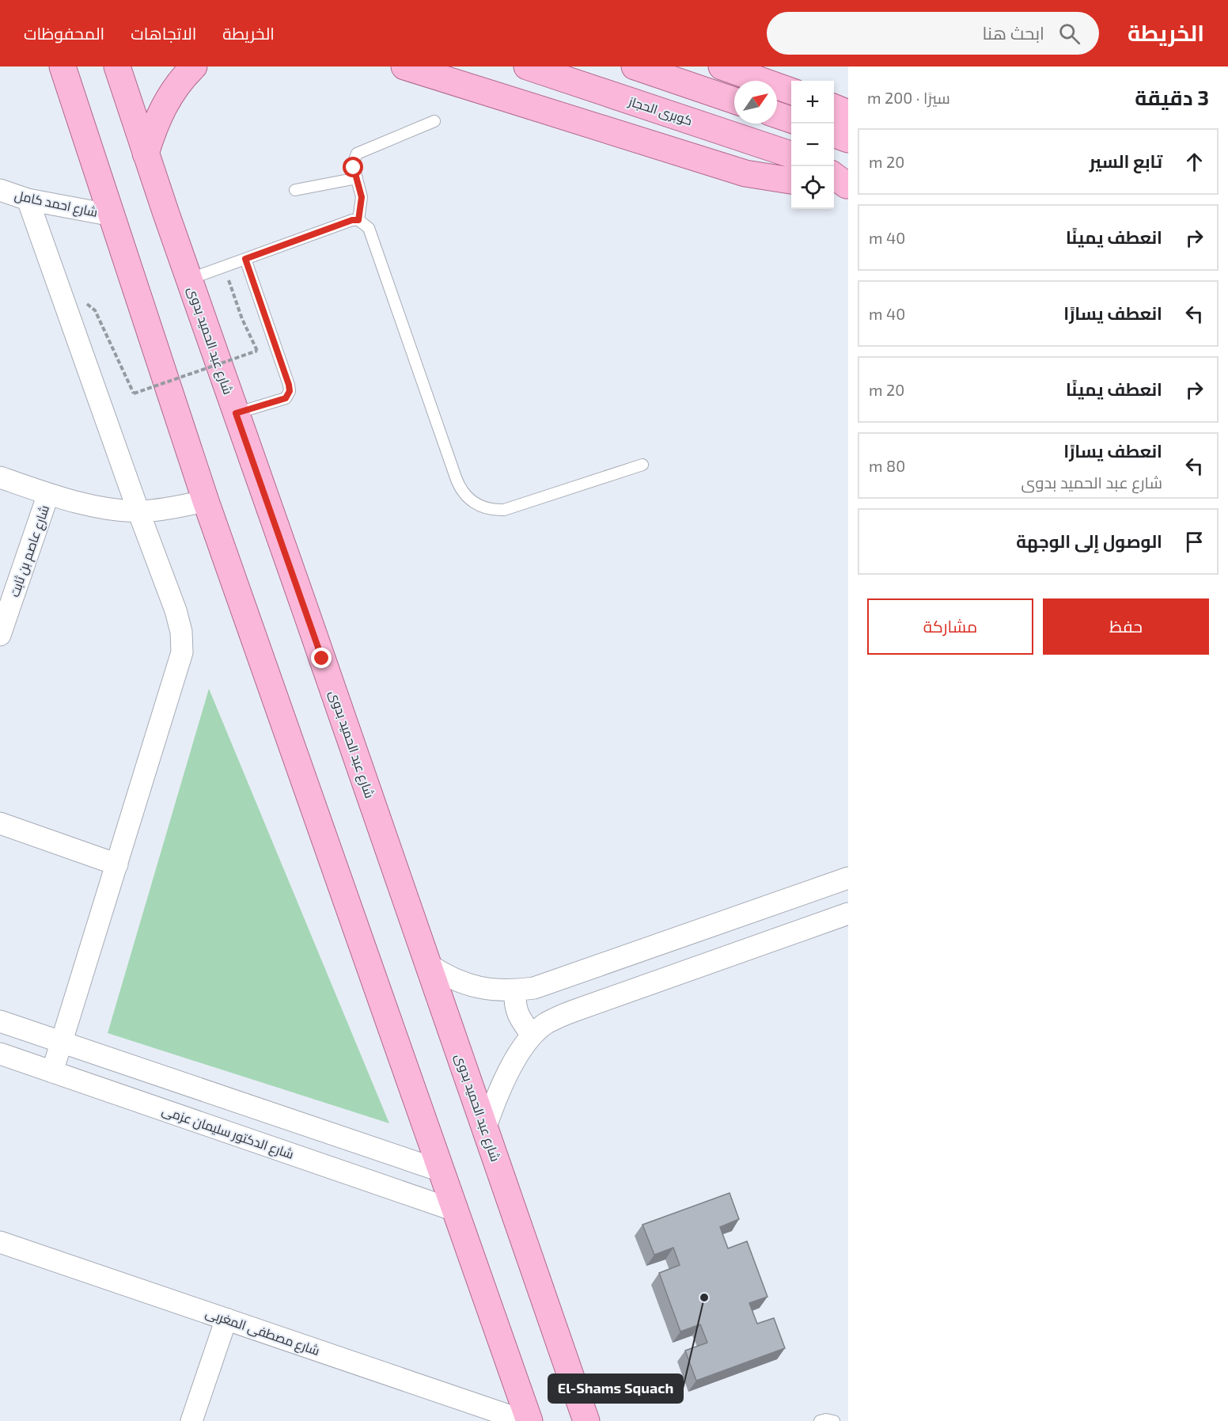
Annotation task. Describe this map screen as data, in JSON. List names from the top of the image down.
{
  "streets": {
    "main road": ["كوبرى الحجاز", "شارع عبد الحميد بدوى"],
    "street": [
      "شارع احمد كامل",
      "شارع عاصم بن ثابت",
      "شارع الدكتور سليمان عزمى",
      "شارع مصطفى المغربى"
    ]
  },
  "places": ["El-Shams Squach"],
  "north": "top right",
  "page": {
    "header": "الخريطة",
    "search": "ابحث هنا",
    "nav": ["الخريطة", "الاتجاهات", "المحفوظات"],
    "heading": ["3 دقيقة", "سيرًا · 200 m"],
    "map_buttons": ["+", "−"],
    "list": [
      ["تابع السير", "20 m"],
      ["انعطف يمينًا", "40 m"],
      ["انعطف يسارًا", "40 m"],
      ["انعطف يمينًا", "20 m"],
      ["انعطف يسارًا", "شارع عبد الحميد بدوى", "80 m"],
      "الوصول إلى الوجهة"
    ],
    "buttons": ["حفظ", "مشاركة"]
  }
}
